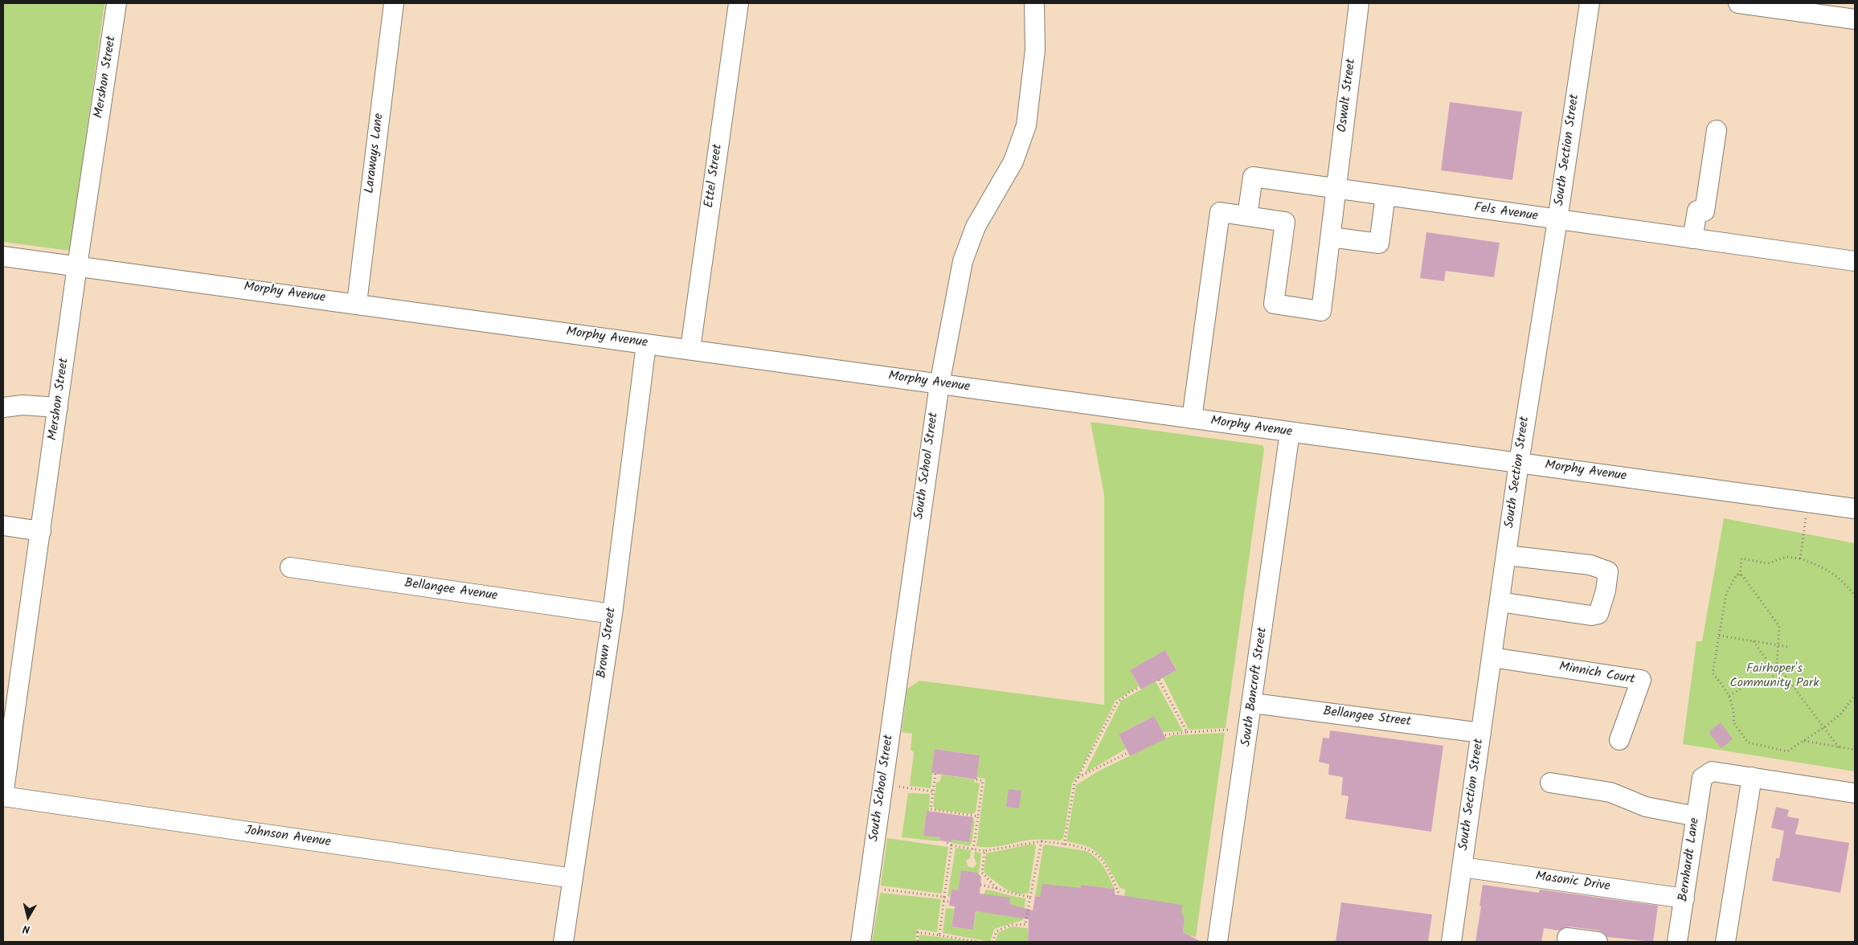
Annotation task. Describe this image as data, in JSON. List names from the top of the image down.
{
  "streets": {
    "street": [
      "Mershon Street",
      "Oswalt Street",
      "South Section Street",
      "Laraways Lane",
      "Ettel Street",
      "Fels Avenue",
      "Morphy Avenue",
      "South School Street",
      "Bellangee Avenue",
      "Brown Street",
      "Minnich Court",
      "South Bancroft Street",
      "Bellangee Street",
      "Johnson Avenue",
      "Bernhardt Lane",
      "Masonic Drive"
    ]
  },
  "crossings": [
    ["Mershon Street", "Morphy Avenue"],
    ["Mershon Street", "Johnson Avenue"],
    ["Oswalt Street", "Fels Avenue"],
    ["South Section Street", "Fels Avenue"],
    ["South Section Street", "Morphy Avenue"],
    ["South Section Street", "Minnich Court"],
    ["South Section Street", "Bellangee Street"],
    ["South Section Street", "Masonic Drive"],
    ["Laraways Lane", "Morphy Avenue"],
    ["Ettel Street", "Morphy Avenue"],
    ["Morphy Avenue", "South School Street"],
    ["Morphy Avenue", "Brown Street"],
    ["Morphy Avenue", "South Bancroft Street"],
    ["Bellangee Avenue", "Brown Street"],
    ["Brown Street", "Johnson Avenue"],
    ["South Bancroft Street", "Bellangee Street"],
    ["Bernhardt Lane", "Masonic Drive"]
  ],
  "parks": ["Fairhoper's Community Park"],
  "north": "bottom"
}
